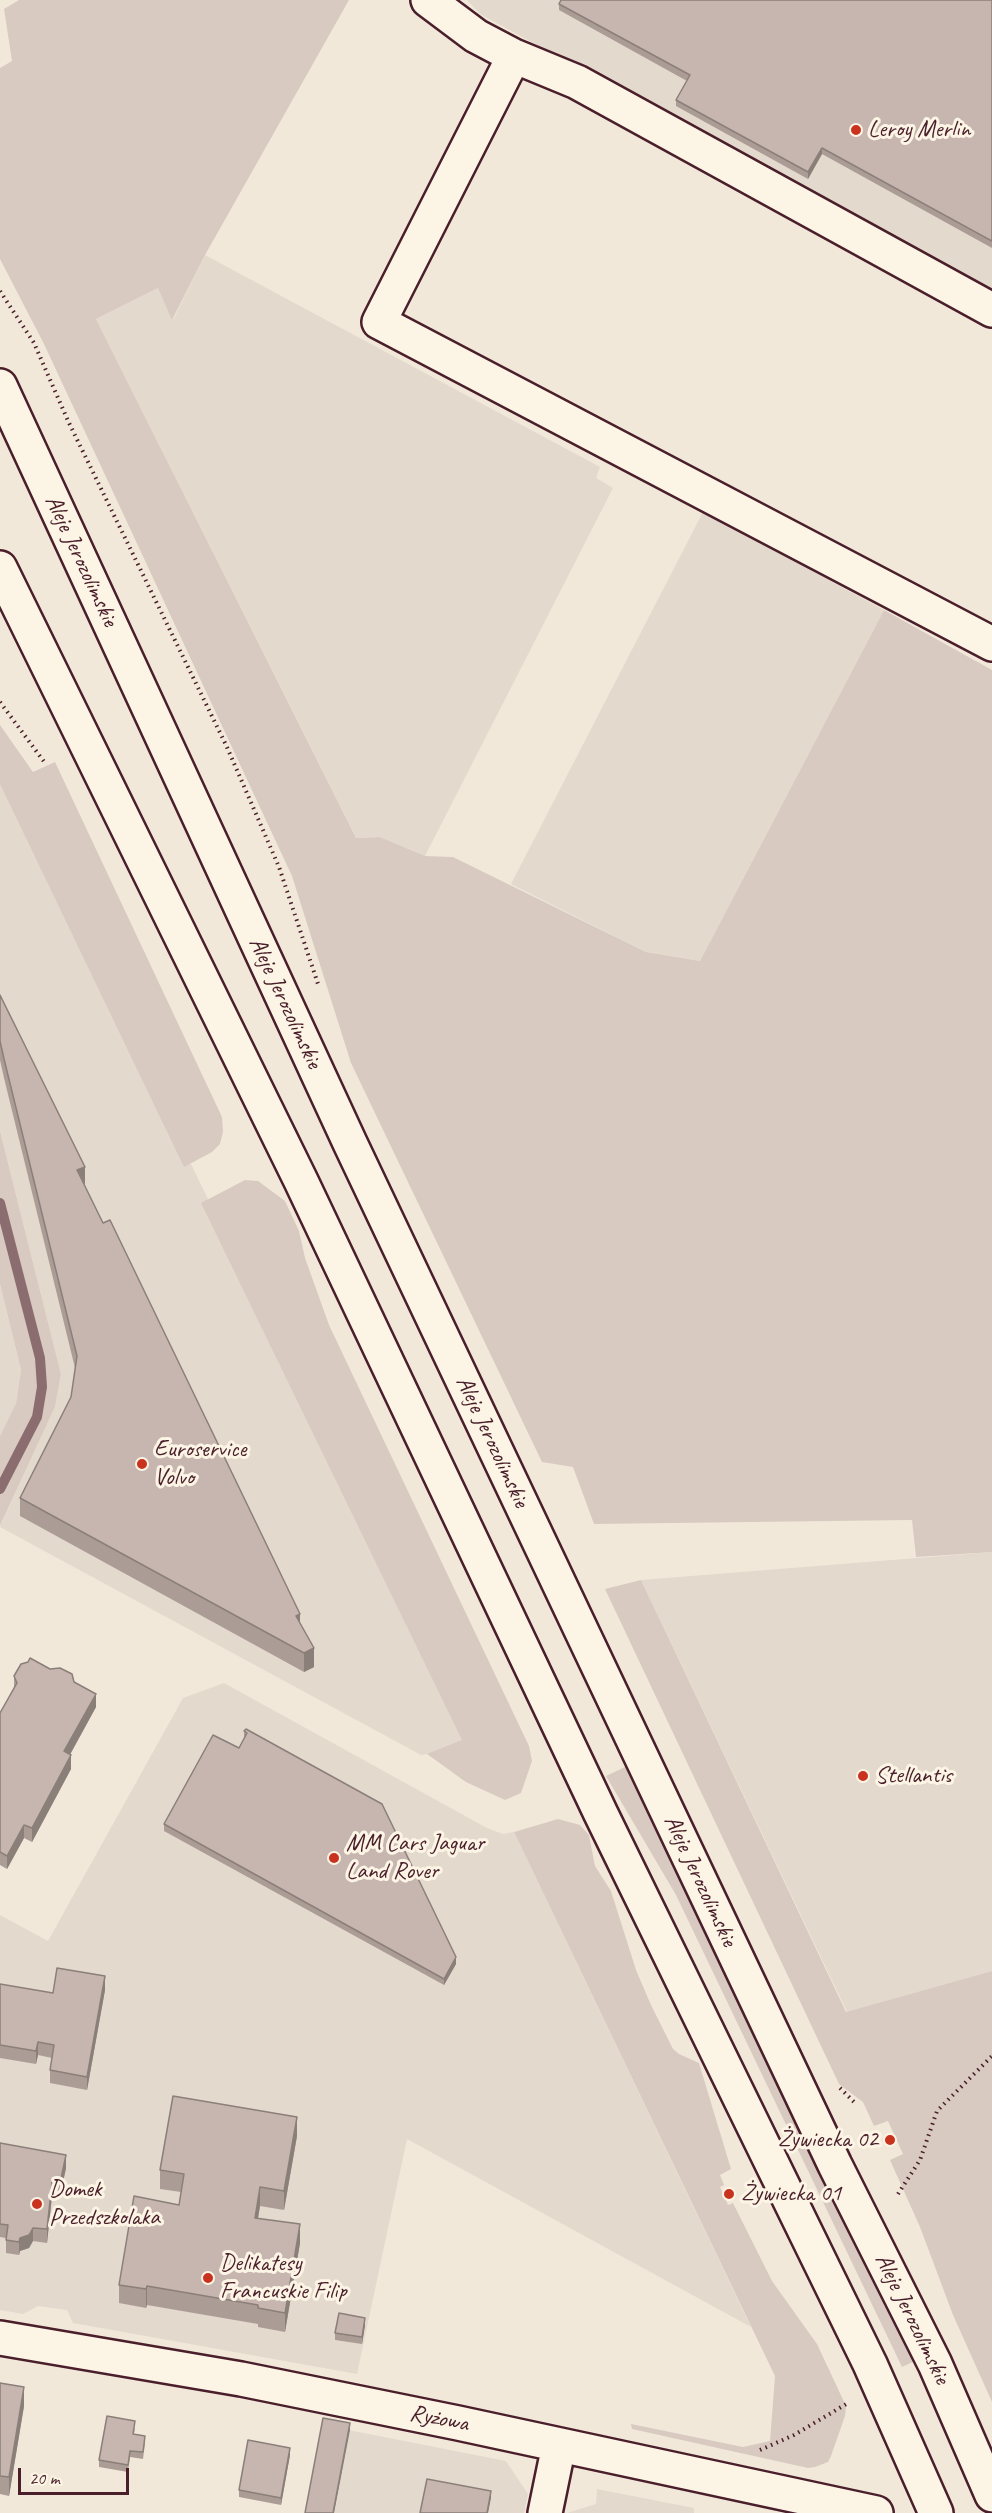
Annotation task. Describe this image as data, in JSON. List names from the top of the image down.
{
  "streets": {
    "main road": ["Aleje Jerozolimskie", "Ryżowa"]
  },
  "places": [
    "Leroy Merlin",
    "Euroservice Volvo",
    "Stellantis",
    "MM Cars Jaguar Land Rover",
    "Żywiecka 02",
    "Żywiecka 01",
    "Domek Przedszkolaka",
    "Delikatesy Francuskie Filip"
  ],
  "scale_bar": "20 m"
}
